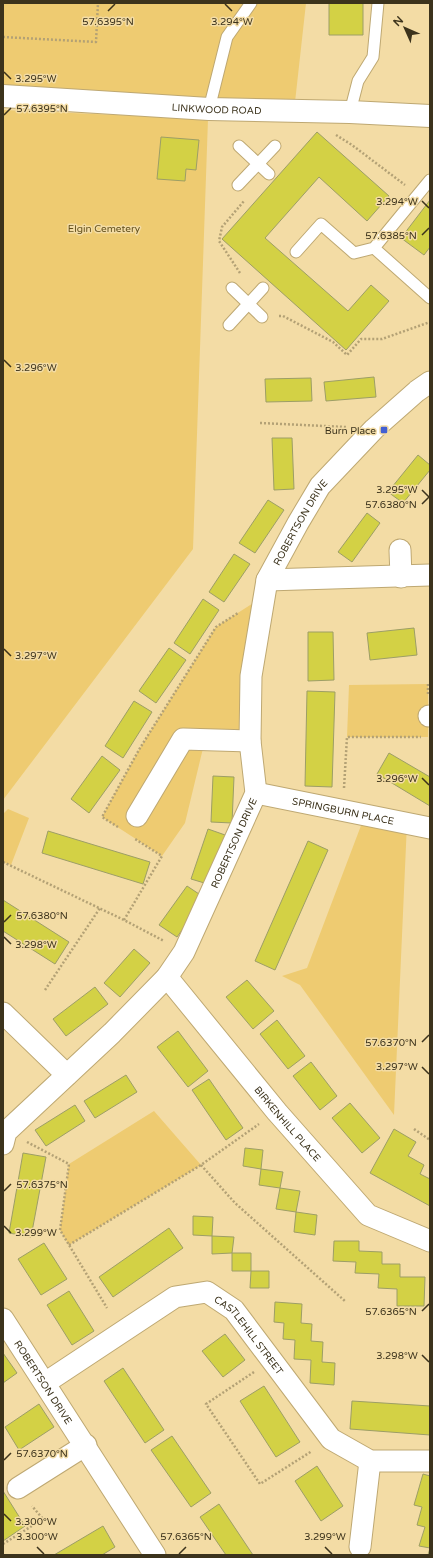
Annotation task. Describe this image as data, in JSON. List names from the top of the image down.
{
  "streets": {
    "street": [
      "LINKWOOD ROAD",
      "ROBERTSON DRIVE",
      "SPRINGBURN PLACE",
      "BIRKENHILL PLACE",
      "CASTLEHILL STREET"
    ]
  },
  "crossings": [
    ["ROBERTSON DRIVE", "SPRINGBURN PLACE"],
    ["ROBERTSON DRIVE", "BIRKENHILL PLACE"],
    ["ROBERTSON DRIVE", "CASTLEHILL STREET"]
  ],
  "parks": ["Elgin Cemetery"],
  "places": {
    "transit": ["Burn Place"]
  },
  "north": "top left",
  "coordinates": [
    "57.6395°N",
    "3.294°W",
    "3.295°W",
    "57.6385°N",
    "3.296°W",
    "57.6380°N",
    "3.297°W",
    "3.298°W",
    "57.6370°N",
    "57.6375°N",
    "3.299°W",
    "57.6365°N",
    "3.300°W"
  ]
}
